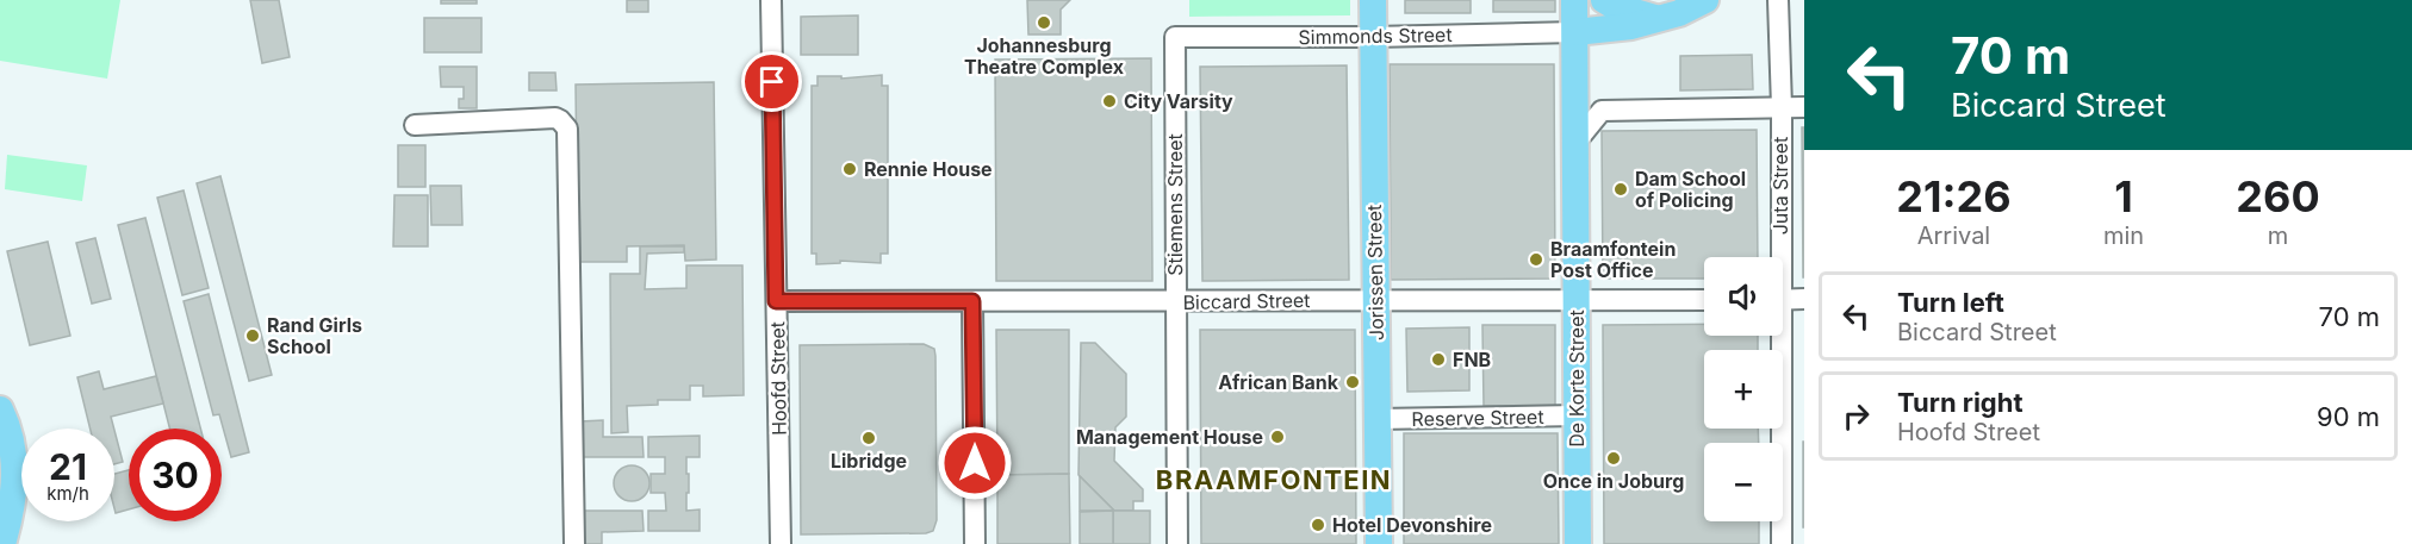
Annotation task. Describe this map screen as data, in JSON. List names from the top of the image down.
{
  "streets": {
    "main road": ["Jorissen Street", "De Korte Street"],
    "street": [
      "Simmonds Street",
      "Juta Street",
      "Stiemens Street",
      "Biccard Street",
      "Hoofd Street",
      "Reserve Street"
    ]
  },
  "crossings": [
    ["Simmonds Street", "Stiemens Street"],
    ["Simmonds Street", "Jorissen Street"],
    ["Simmonds Street", "De Korte Street"],
    ["Stiemens Street", "Biccard Street"],
    ["Jorissen Street", "Biccard Street"],
    ["Jorissen Street", "Reserve Street"],
    ["Biccard Street", "Hoofd Street"],
    ["Biccard Street", "De Korte Street"],
    ["De Korte Street", "Reserve Street"]
  ],
  "districts": ["BRAAMFONTEIN"],
  "places": [
    "Johannesburg Theatre Complex",
    "City Varsity",
    "Rennie House",
    "Dam School of Policing",
    "Braamfontein Post Office",
    "Rand Girls School",
    "FNB",
    "African Bank",
    "Management House",
    "Libridge",
    "Once in Joburg",
    "Hotel Devonshire"
  ],
  "page": {
    "turn": ["70 m", "Biccard Street"],
    "eta": [
      "21:26",
      "Arrival",
      "1",
      "min",
      "260",
      "m"
    ],
    "map_buttons": ["+", "−"],
    "list": [
      {
        "name": "Turn left",
        "note": "Biccard Street",
        "value": "70 m"
      },
      {
        "name": "Turn right",
        "note": "Hoofd Street",
        "value": "90 m"
      }
    ],
    "speed": "21 km/h",
    "limit": "30"
  }
}
